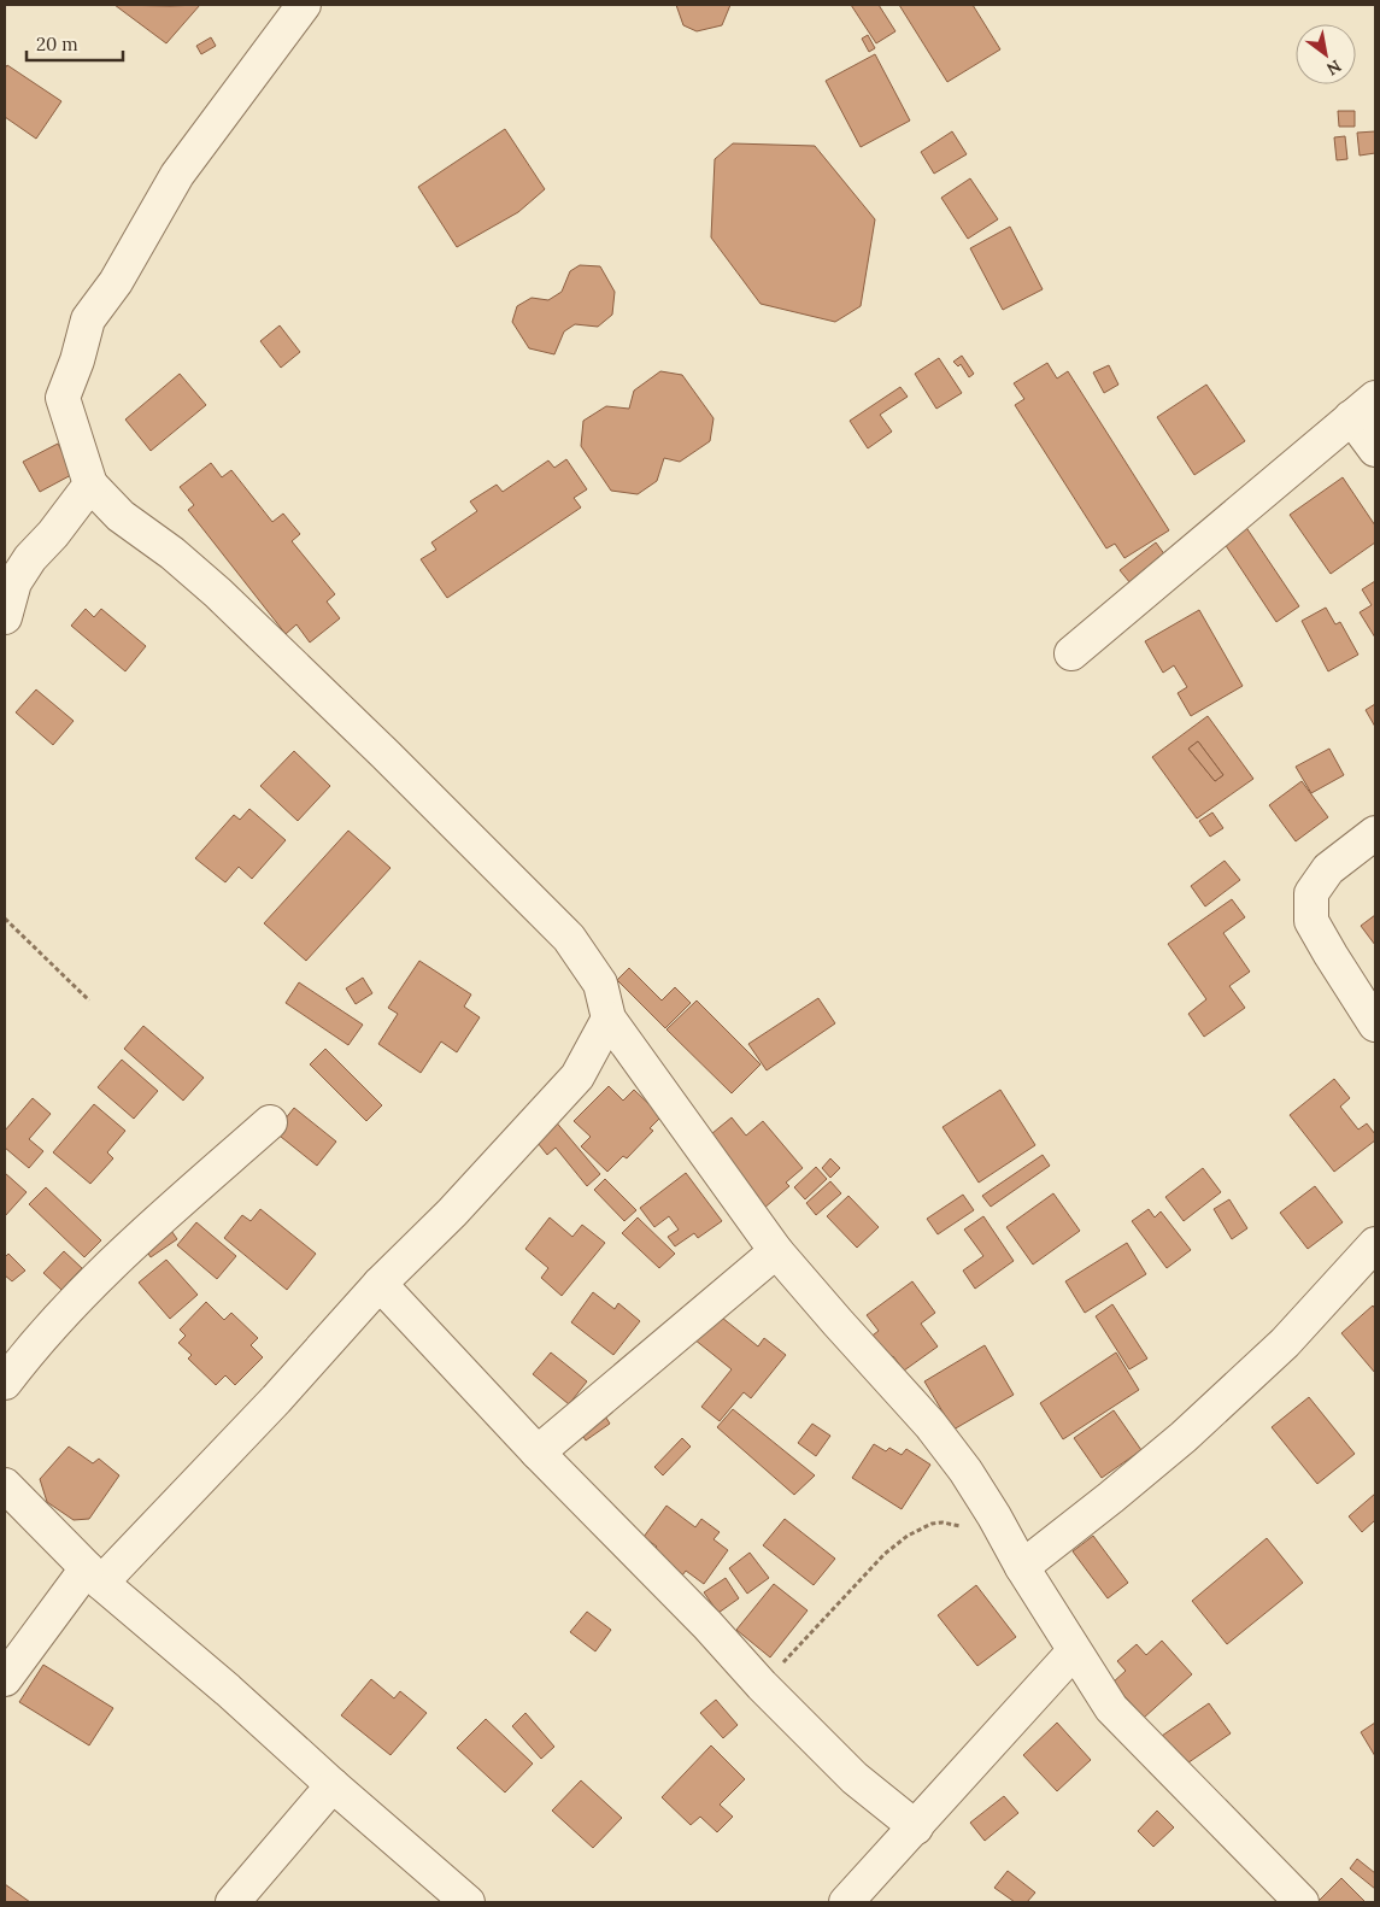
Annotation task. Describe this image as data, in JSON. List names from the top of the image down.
{
  "scale_bar": "20 m",
  "north": "bottom right"
}
